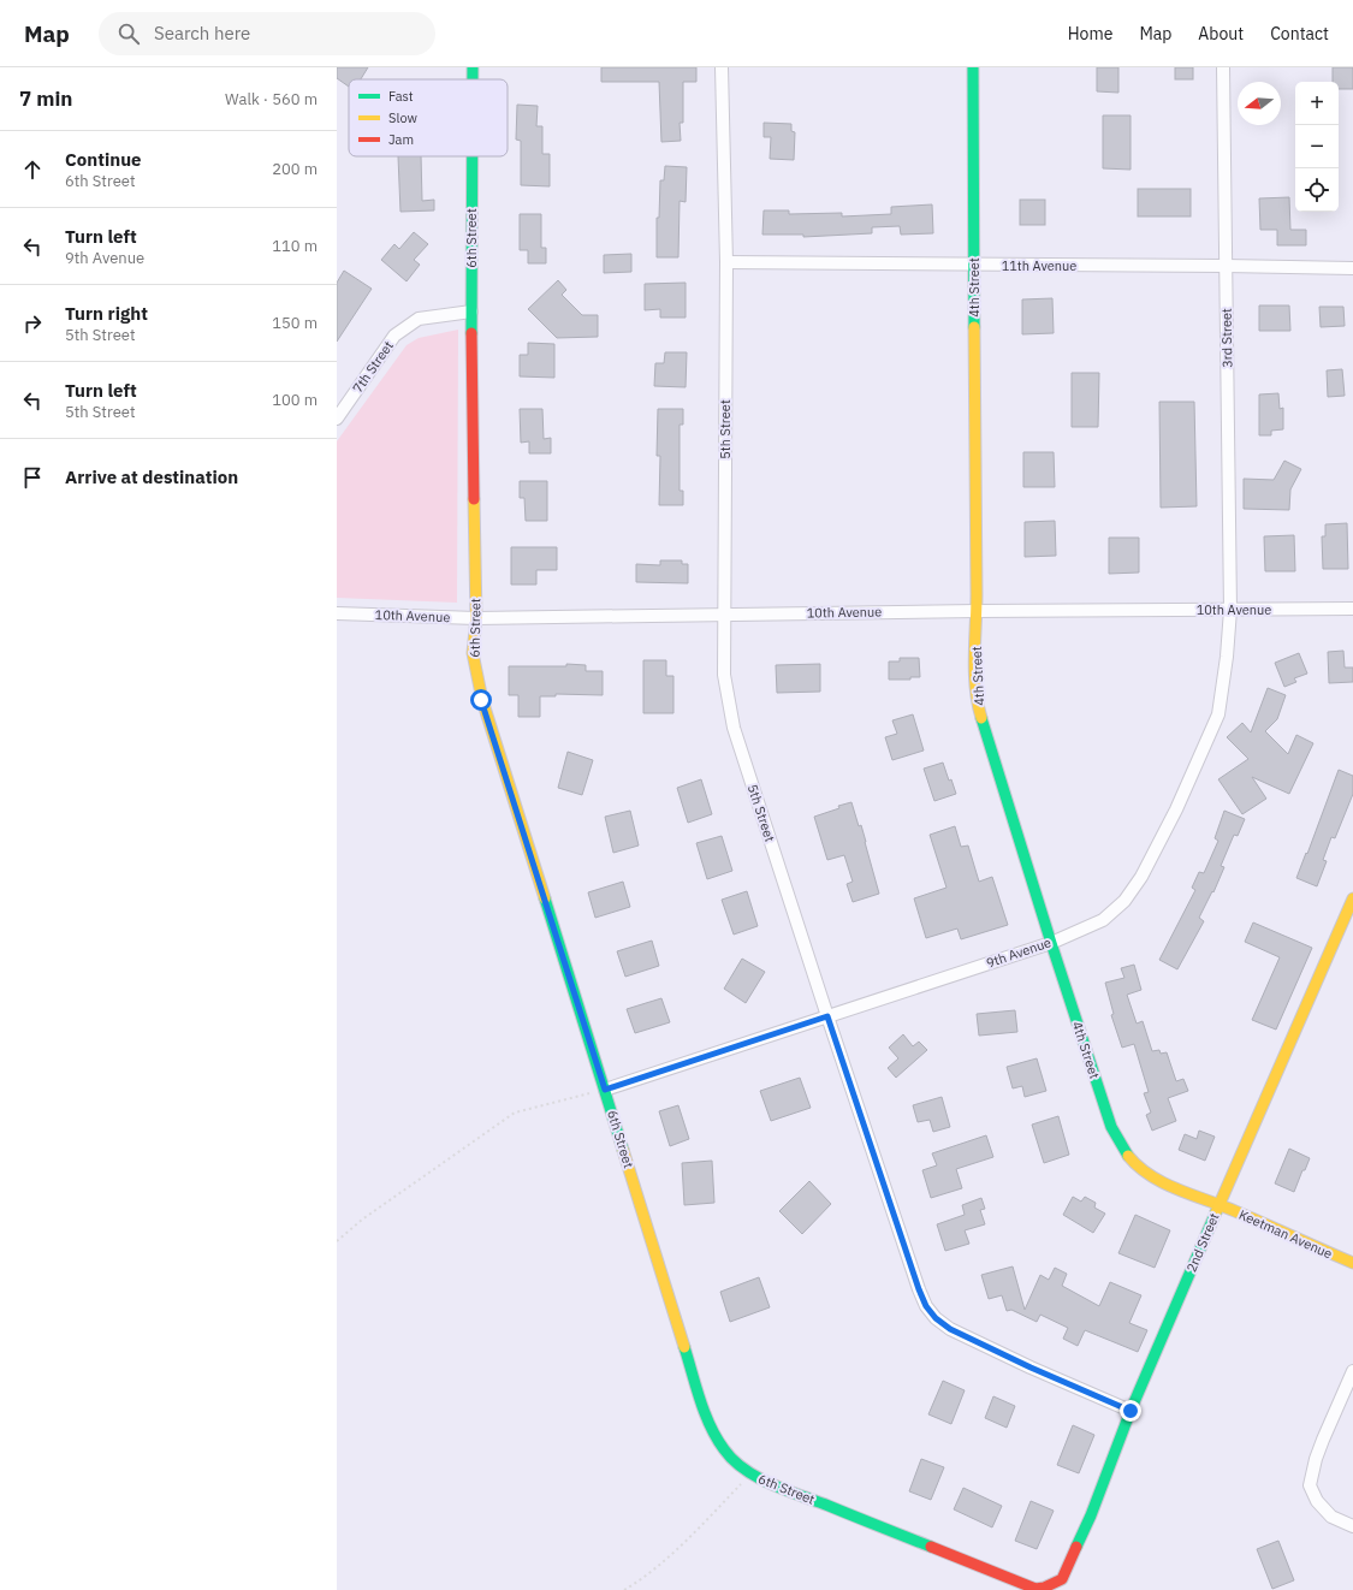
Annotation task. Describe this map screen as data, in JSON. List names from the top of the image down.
{
  "streets": {
    "street": [
      "6th Street",
      "11th Avenue",
      "4th Street",
      "3rd Street",
      "7th Street",
      "5th Street",
      "10th Avenue",
      "9th Avenue",
      "Keetman Avenue",
      "2nd Street"
    ]
  },
  "crossings": [
    ["6th Street", "7th Street"],
    ["6th Street", "10th Avenue"],
    ["6th Street", "9th Avenue"],
    ["6th Street", "2nd Street"],
    ["11th Avenue", "4th Street"],
    ["11th Avenue", "3rd Street"],
    ["11th Avenue", "5th Street"],
    ["4th Street", "10th Avenue"],
    ["4th Street", "9th Avenue"],
    ["4th Street", "Keetman Avenue"],
    ["4th Street", "2nd Street"],
    ["3rd Street", "10th Avenue"],
    ["3rd Street", "9th Avenue"],
    ["5th Street", "10th Avenue"],
    ["5th Street", "9th Avenue"],
    ["5th Street", "2nd Street"],
    ["10th Avenue", "9th Avenue"],
    ["Keetman Avenue", "2nd Street"]
  ],
  "legend": ["Fast", "Slow", "Jam"],
  "north": "left",
  "page": {
    "header": "Map",
    "search": "Search here",
    "nav": [
      "Home",
      "Map",
      "About",
      "Contact"
    ],
    "heading": ["7 min", "Walk · 560 m"],
    "map_buttons": ["+", "−"],
    "list": [
      ["Continue", "6th Street", "200 m"],
      ["Turn left", "9th Avenue", "110 m"],
      ["Turn right", "5th Street", "150 m"],
      ["Turn left", "5th Street", "100 m"],
      "Arrive at destination"
    ]
  }
}
